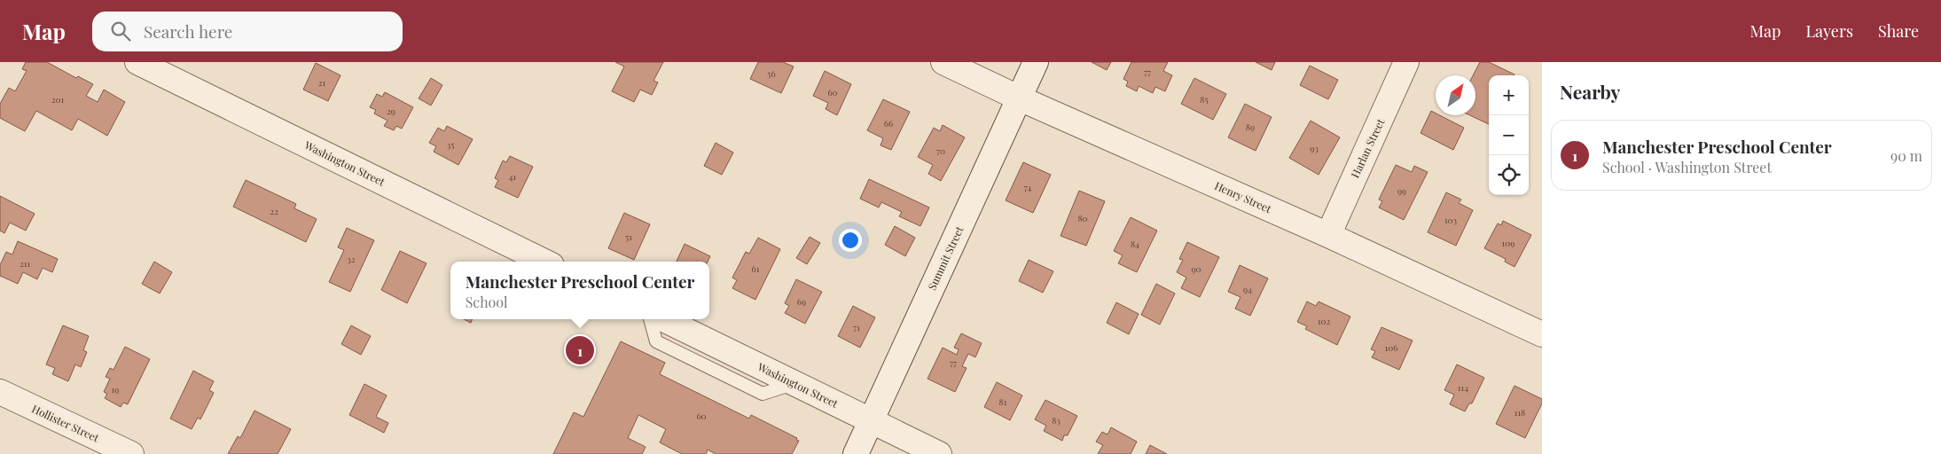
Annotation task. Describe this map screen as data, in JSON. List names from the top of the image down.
{
  "streets": {
    "street": [
      "Harlan Street",
      "Washington Street",
      "Henry Street",
      "Summit Street",
      "Hollister Street"
    ]
  },
  "crossings": [
    ["Harlan Street", "Henry Street"],
    ["Washington Street", "Summit Street"],
    ["Henry Street", "Summit Street"]
  ],
  "house_numbers": [
    "77",
    "56",
    "21",
    "60",
    "201",
    "85",
    "29",
    "66",
    "89",
    "35",
    "93",
    "70",
    "41",
    "74",
    "99",
    "22",
    "80",
    "103",
    "51",
    "109",
    "84",
    "32",
    "211",
    "61",
    "90",
    "94",
    "69",
    "102",
    "71",
    "106",
    "77",
    "114",
    "19",
    "81",
    "118",
    "60",
    "83"
  ],
  "north": "top right",
  "page": {
    "header": "Map",
    "search": "Search here",
    "nav": ["Map", "Layers", "Share"],
    "heading": "Nearby",
    "map_buttons": ["+", "−"],
    "list": [
      {
        "mark": "1",
        "name": "Manchester Preschool Center",
        "note": "School · Washington Street",
        "value": "90 m"
      }
    ],
    "popup": ["Manchester Preschool Center", "School"],
    "pins": "1"
  }
}
